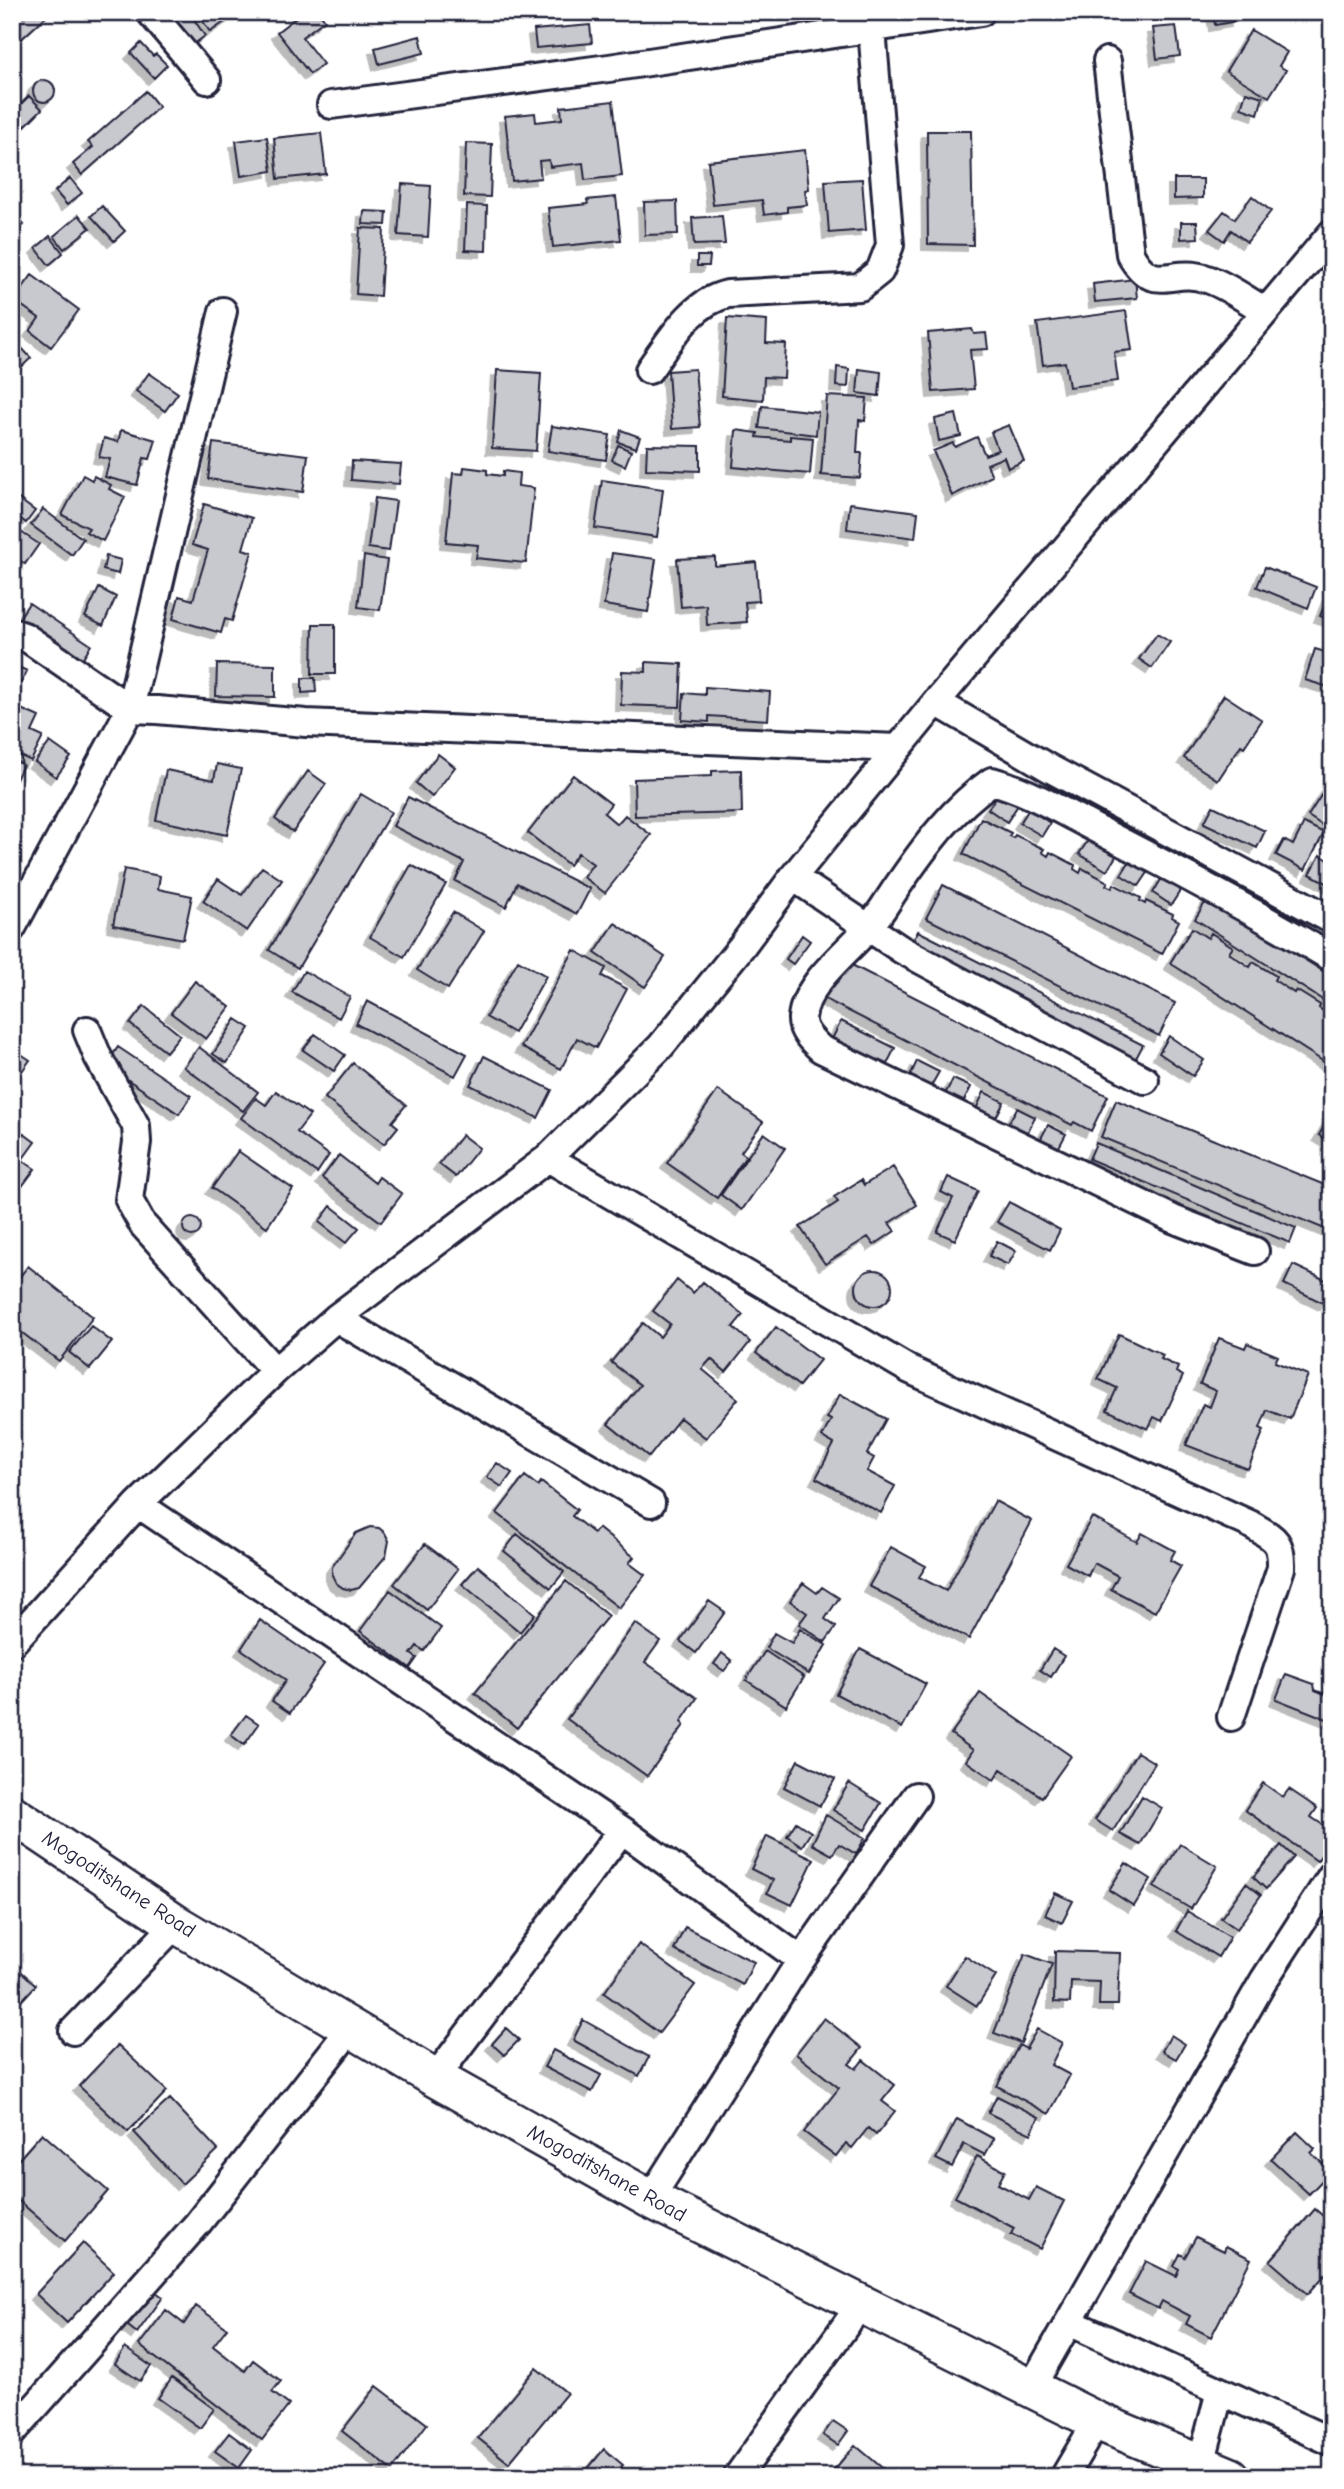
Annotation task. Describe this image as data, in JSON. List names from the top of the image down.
{
  "streets": {
    "main road": ["Mogoditshane Road"]
  }
}
